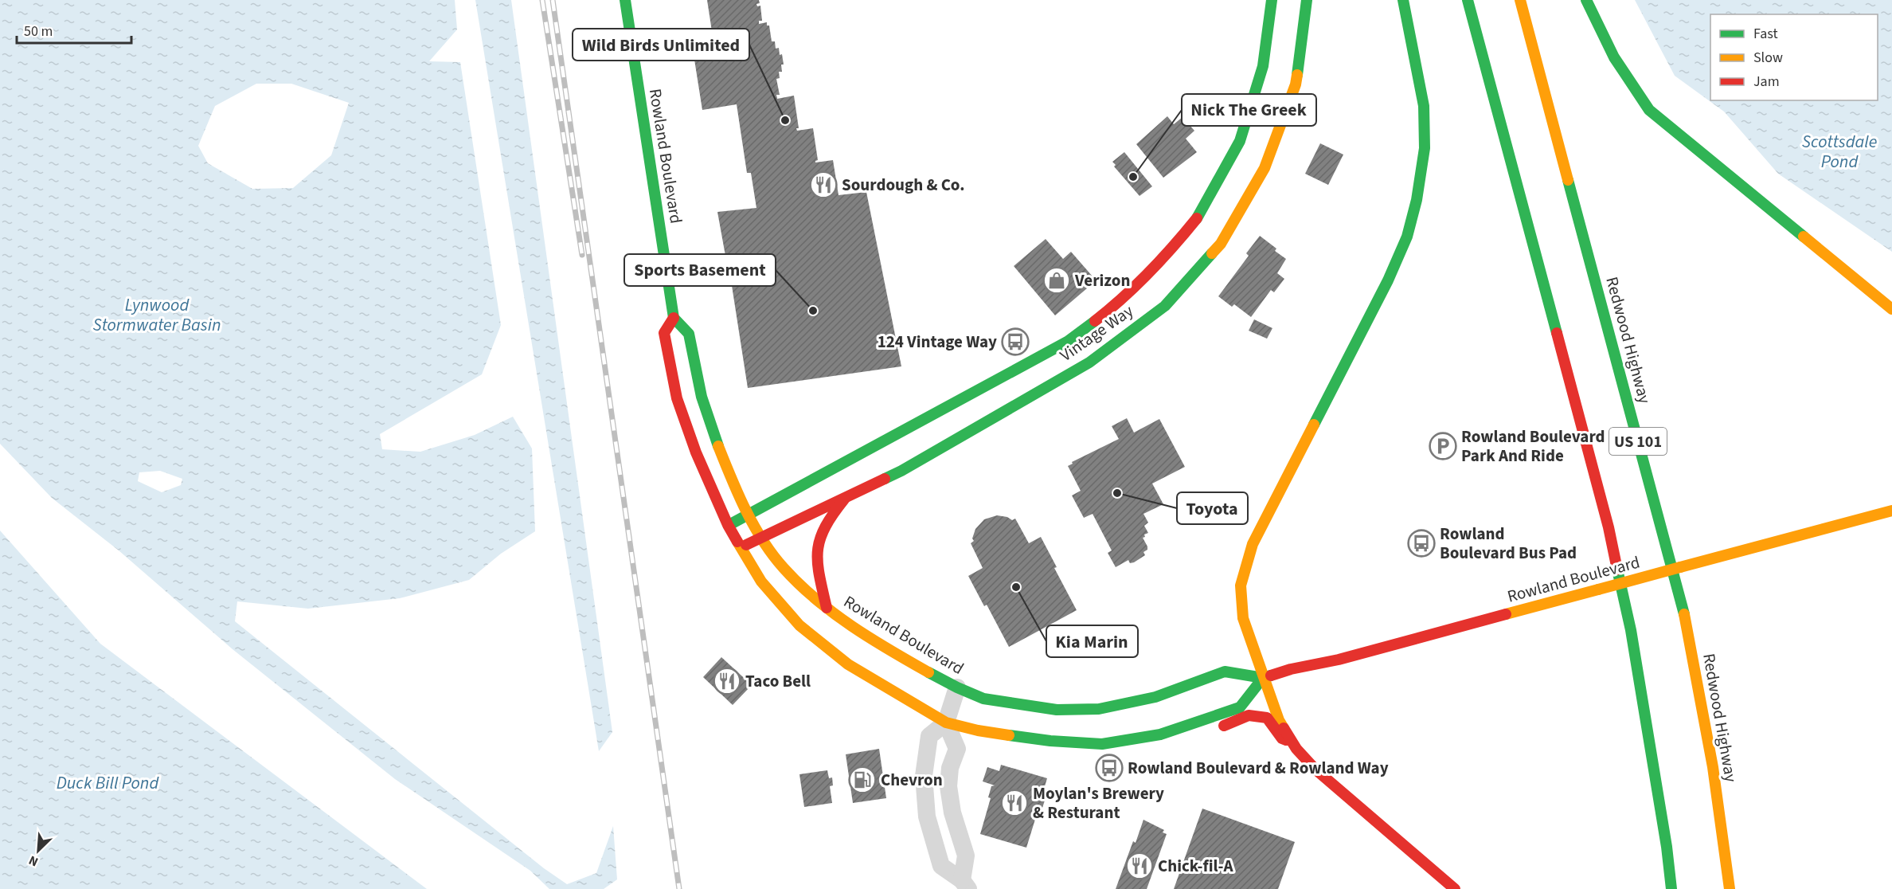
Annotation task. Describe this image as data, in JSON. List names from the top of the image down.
{
  "streets": {
    "main road": [
      "Rowland Boulevard",
      "Vintage Way",
      "Redwood Highway",
      "US 101"
    ]
  },
  "crossings": [
    ["Rowland Boulevard", "Vintage Way"]
  ],
  "water": ["Scottsdale Pond", "Lynwood Stormwater Basin", "Duck Bill Pond"],
  "places": {
    "other": [
      "Wild Birds Unlimited",
      "Nick The Greek",
      "Sports Basement",
      "Toyota",
      "Kia Marin"
    ],
    "restaurant": [
      "Sourdough & Co.",
      "Taco Bell",
      "Moylan's Brewery & Resturant",
      "Chick-fil-A"
    ],
    "shop": ["Verizon"],
    "bus stop": ["124 Vintage Way", "Rowland Boulevard Bus Pad", "Rowland Boulevard & Rowland Way"],
    "parking": ["Rowland Boulevard Park And Ride"],
    "fuel station": ["Chevron"]
  },
  "legend": ["Fast", "Slow", "Jam"],
  "scale_bar": "50 m",
  "north": "bottom left"
}
